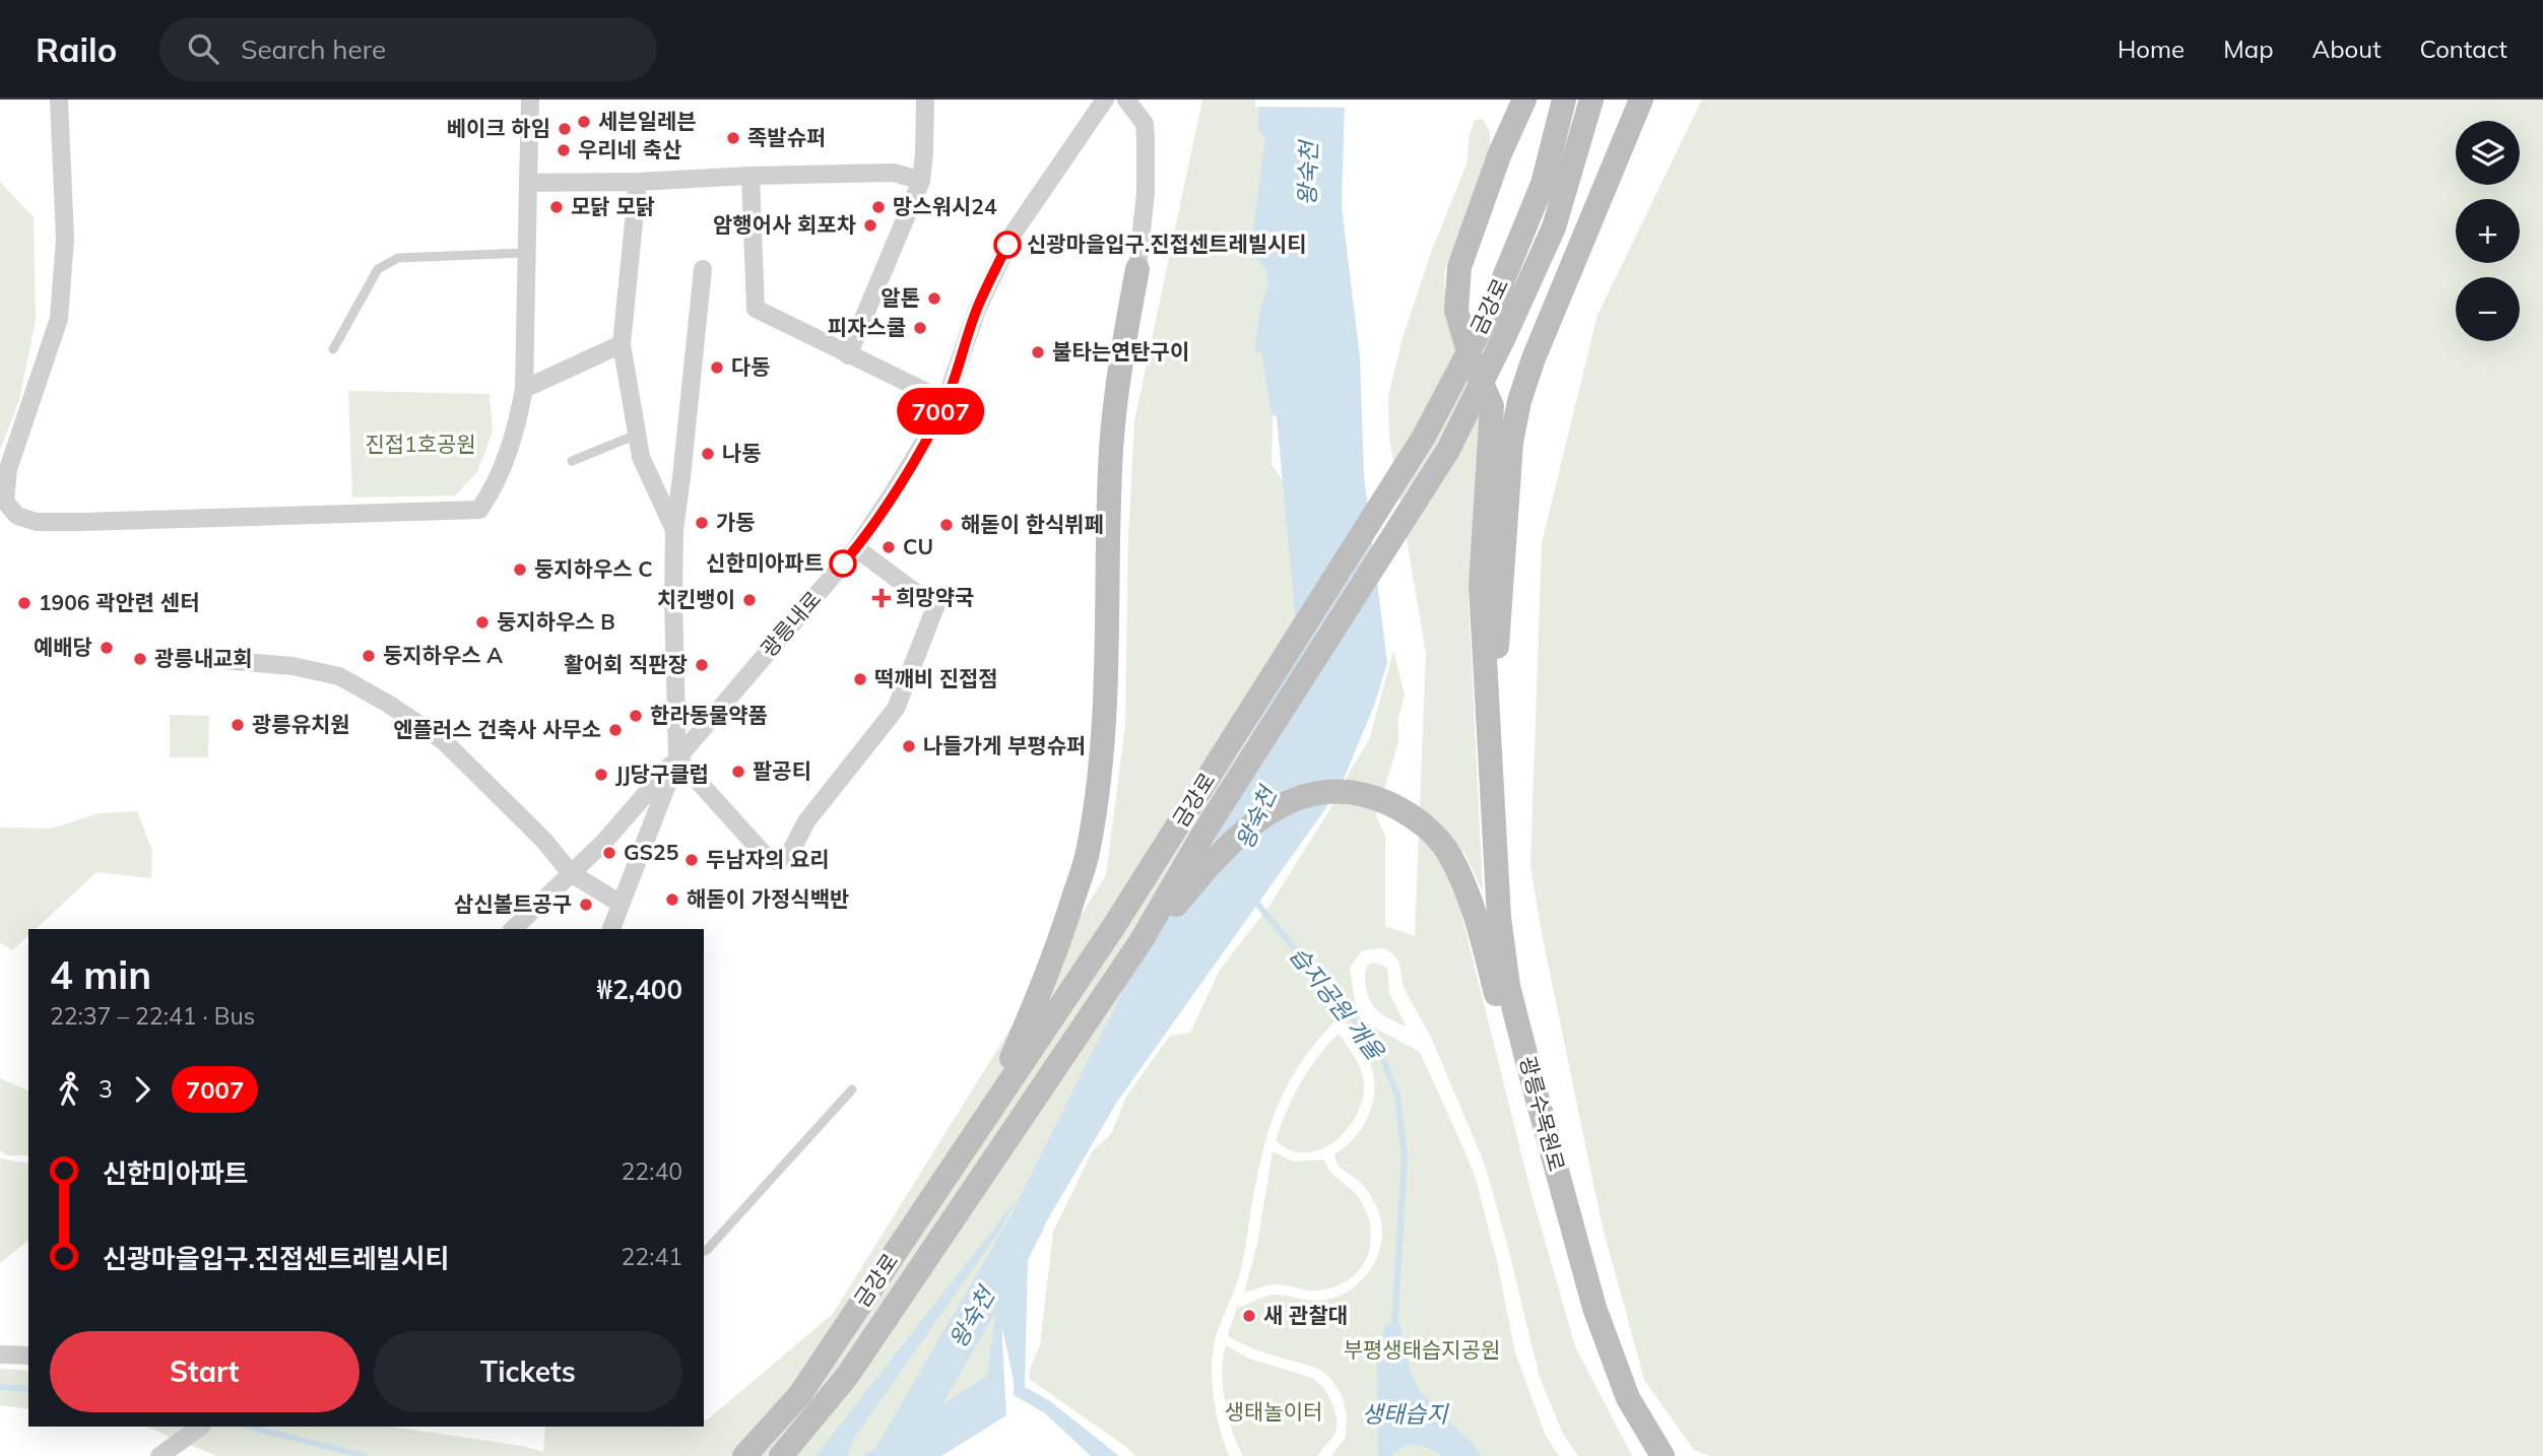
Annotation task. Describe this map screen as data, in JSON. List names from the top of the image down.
{
  "streets": {
    "main road": ["금강로", "광릉수목원로"],
    "street": ["광릉내로"]
  },
  "water": ["왕숙천", "습지공원 개울", "생태습지"],
  "parks": ["진접1호공원", "부평생태습지공원", "생태놀이터"],
  "places": {
    "other": [
      "세븐일레븐",
      "베이크 하임",
      "족발슈퍼",
      "우리네 축산",
      "모닭 모닭",
      "망스워시24",
      "암행어사 회포차",
      "신광마을입구.진접센트레빌시티",
      "알톤",
      "피자스쿨",
      "불타는연탄구이",
      "다동",
      "나동",
      "가동",
      "해돋이 한식뷔페",
      "CU",
      "신한미아파트",
      "둥지하우스 C",
      "치킨뱅이",
      "1906 곽안련 센터",
      "둥지하우스 B",
      "예배당",
      "둥지하우스 A",
      "광릉내교회",
      "활어회 직판장",
      "떡깨비 진접점",
      "한라동물약품",
      "광릉유치원",
      "엔플러스 건축사 사무소",
      "나들가게 부평슈퍼",
      "팔공티",
      "JJ당구클럽",
      "GS25",
      "두남자의 요리",
      "해돋이 가정식백반",
      "삼신볼트공구",
      "새 관찰대"
    ],
    "health": ["희망약국"]
  },
  "lines": ["bus line 7007"],
  "page": {
    "header": "Railo",
    "search": "Search here",
    "nav": [
      "Home",
      "Map",
      "About",
      "Contact"
    ],
    "on_map": "7007",
    "map_buttons": ["+", "−"],
    "heading": ["4 min", "22:37 – 22:41 · Bus", "₩2,400"],
    "legs": ["3", "7007"],
    "list": [
      {
        "name": "신한미아파트",
        "value": "22:40"
      },
      {
        "name": "신광마을입구.진접센트레빌시티",
        "value": "22:41"
      }
    ],
    "buttons": ["Start", "Tickets"]
  }
}
